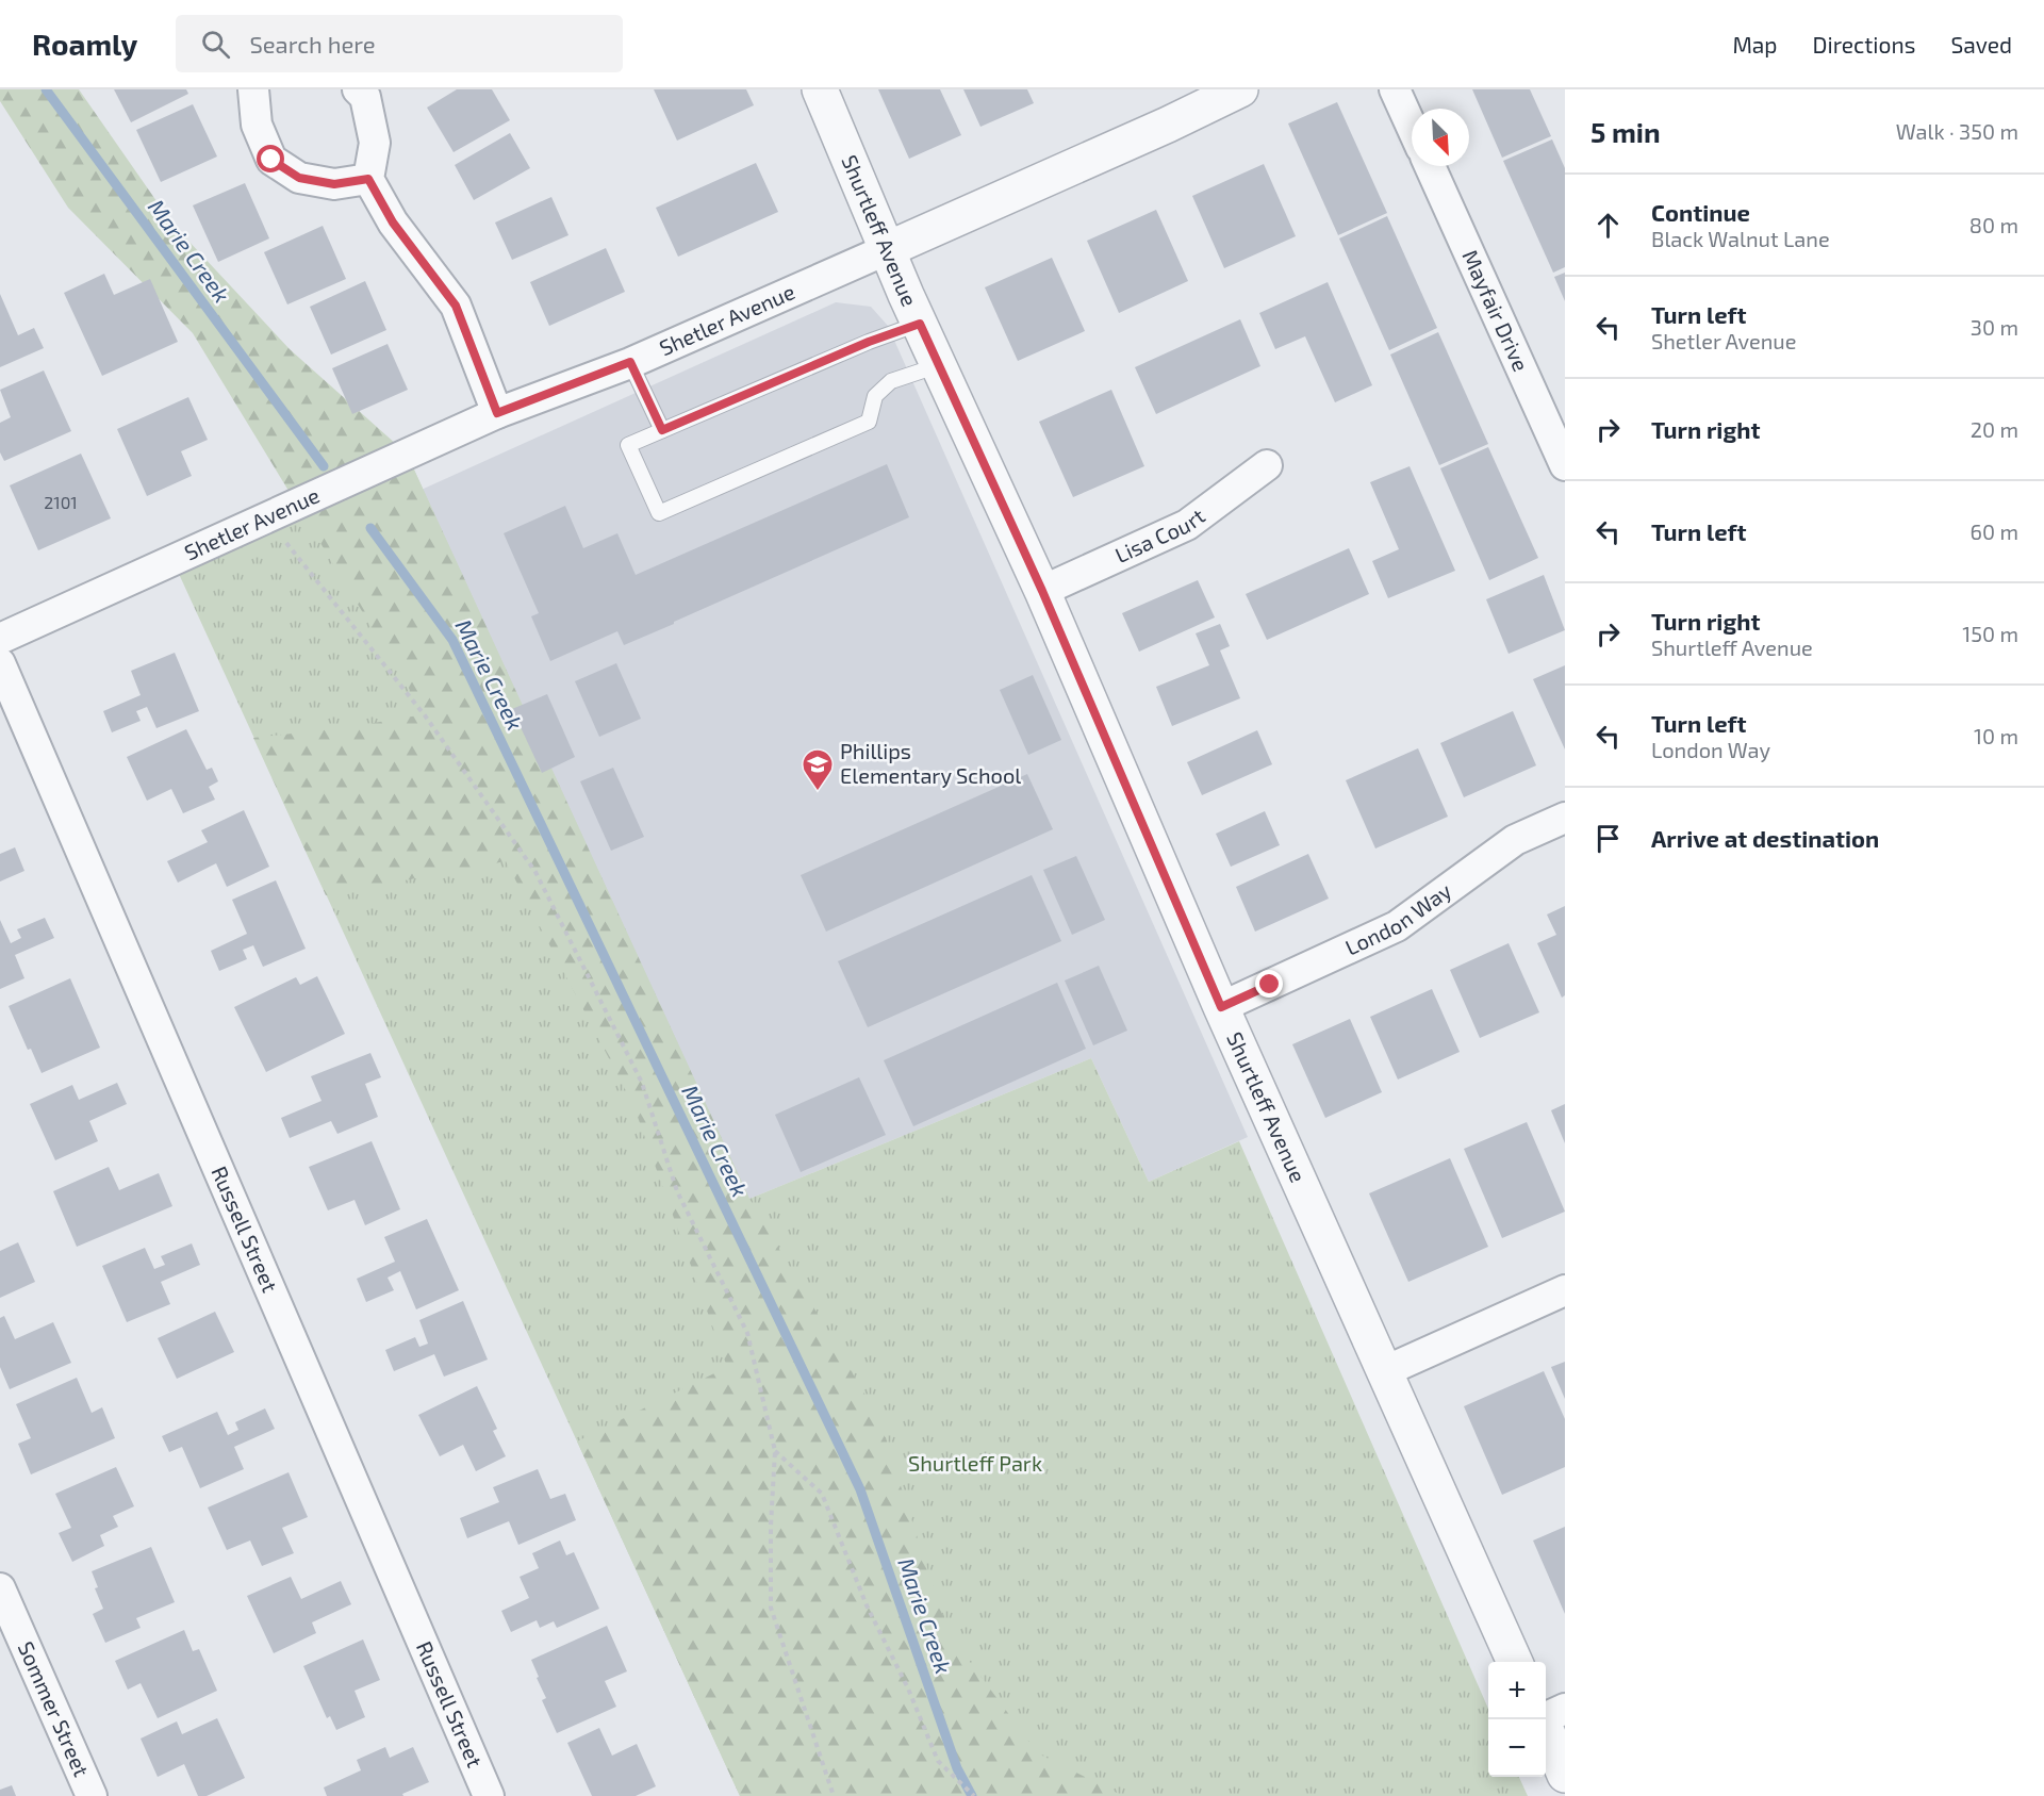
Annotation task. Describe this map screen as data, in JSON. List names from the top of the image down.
{
  "streets": {
    "street": [
      "Shurtleff Avenue",
      "Mayfair Drive",
      "Shetler Avenue",
      "Lisa Court",
      "London Way",
      "Russell Street",
      "Sommer Street"
    ]
  },
  "crossings": [
    ["Shurtleff Avenue", "Shetler Avenue"],
    ["Shurtleff Avenue", "Lisa Court"],
    ["Shurtleff Avenue", "London Way"]
  ],
  "water": ["Marie Creek"],
  "parks": ["Shurtleff Park"],
  "places": {
    "school or university": ["Phillips Elementary School"]
  },
  "house_numbers": ["2101"],
  "north": "bottom right",
  "page": {
    "header": "Roamly",
    "search": "Search here",
    "nav": ["Map", "Directions", "Saved"],
    "heading": ["5 min", "Walk · 350 m"],
    "list": [
      ["Continue", "Black Walnut Lane", "80 m"],
      ["Turn left", "Shetler Avenue", "30 m"],
      ["Turn right", "20 m"],
      ["Turn left", "60 m"],
      ["Turn right", "Shurtleff Avenue", "150 m"],
      ["Turn left", "London Way", "10 m"],
      "Arrive at destination"
    ],
    "map_buttons": ["+", "−"]
  }
}
